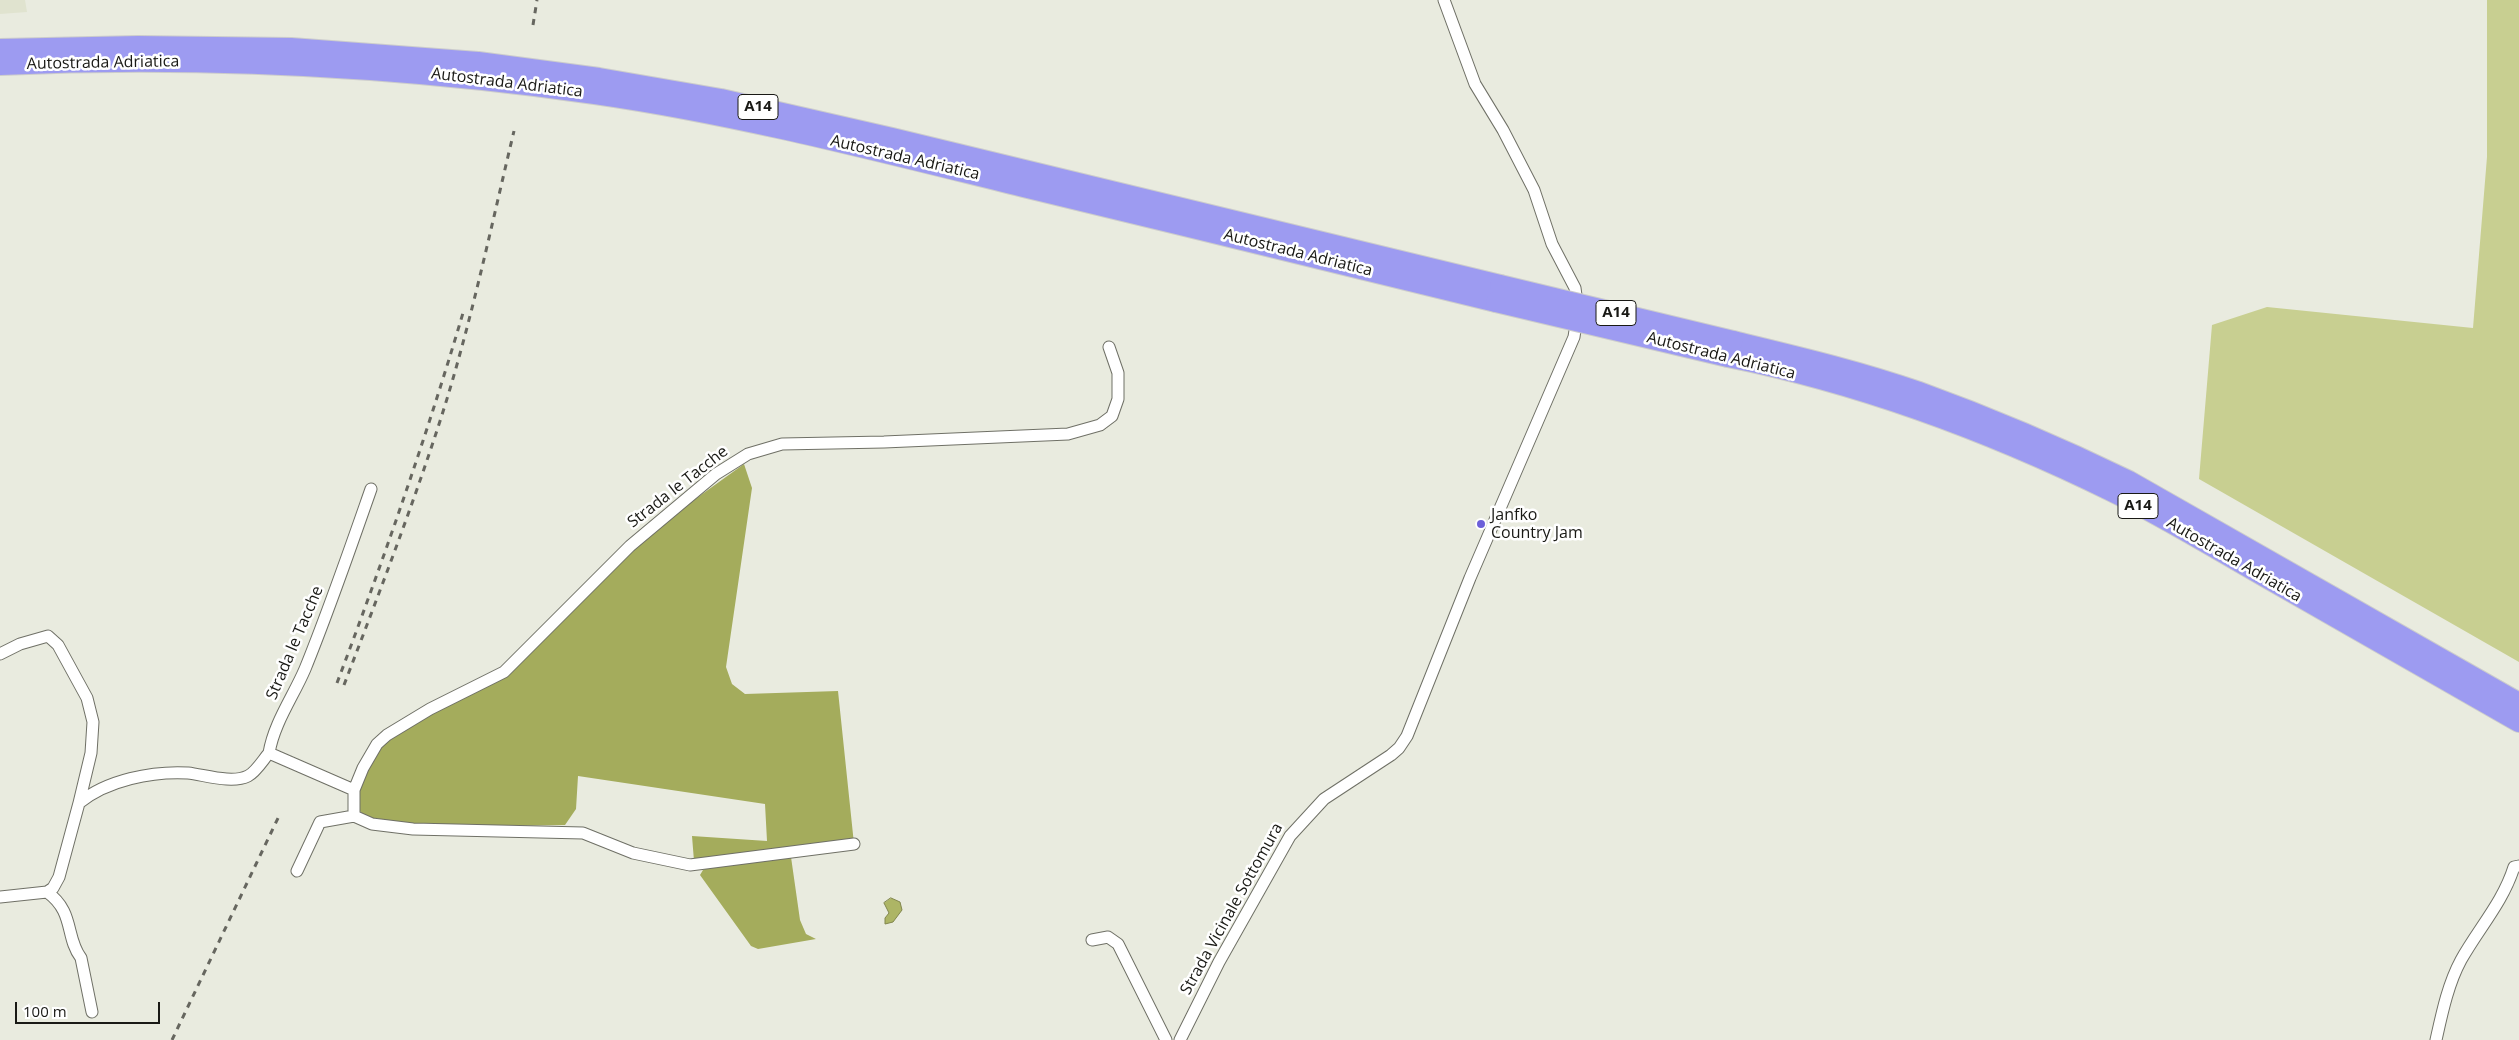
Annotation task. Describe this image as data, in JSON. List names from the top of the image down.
{
  "streets": {
    "highway": ["Autostrada Adriatica", "A14"],
    "street": ["Strada le Tacche", "Strada Vicinale Sottomura"]
  },
  "places": ["Janfko Country Jam"],
  "scale_bar": "100 m"
}
